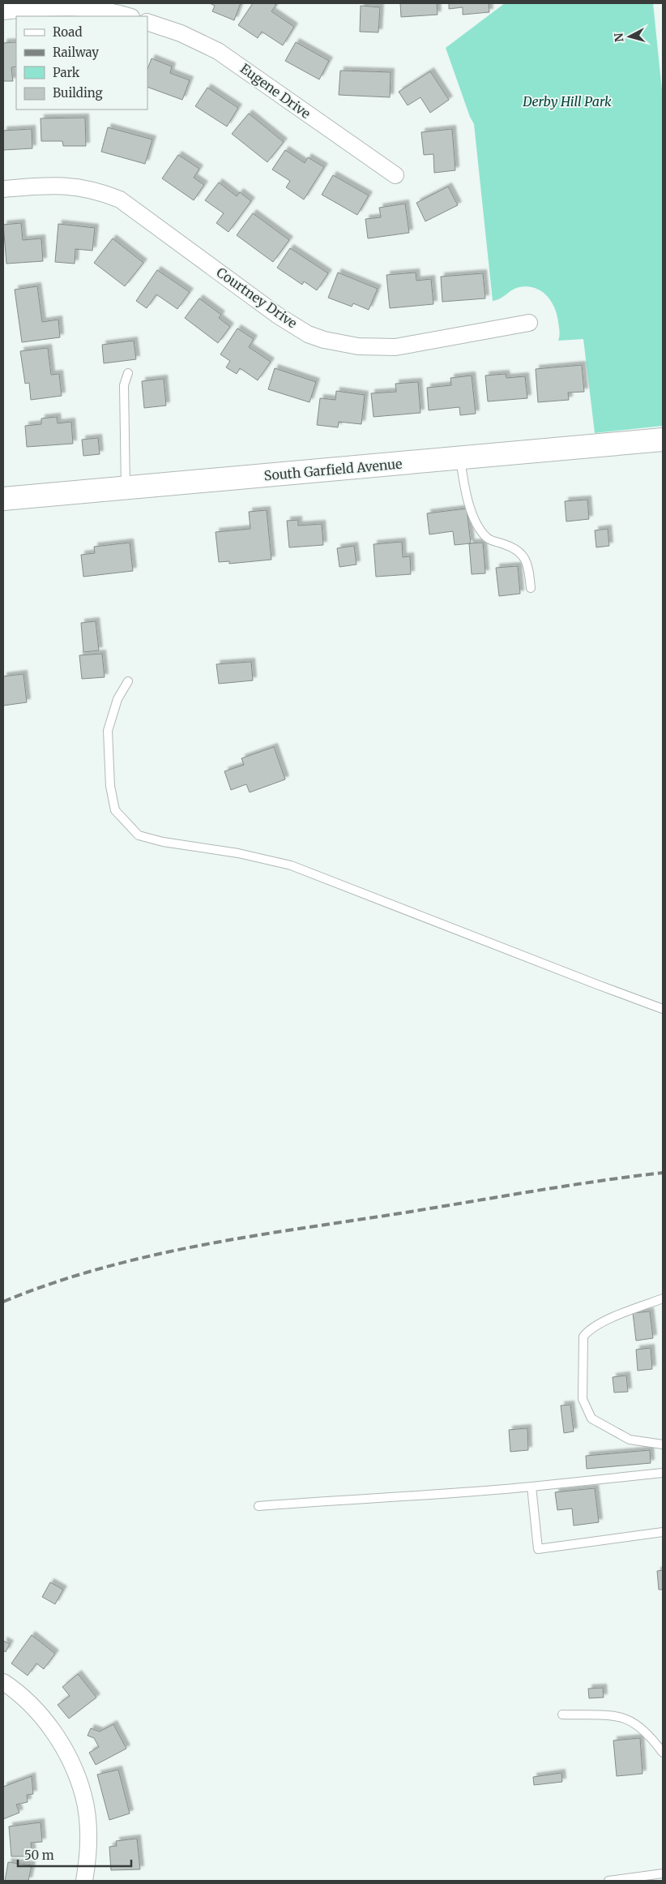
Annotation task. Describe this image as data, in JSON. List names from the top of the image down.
{
  "streets": {
    "street": ["Eugene Drive", "Courtney Drive", "South Garfield Avenue"]
  },
  "parks": ["Derby Hill Park"],
  "legend": [
    "Road",
    "Railway",
    "Park",
    "Building"
  ],
  "scale_bar": "50 m",
  "north": "left"
}
